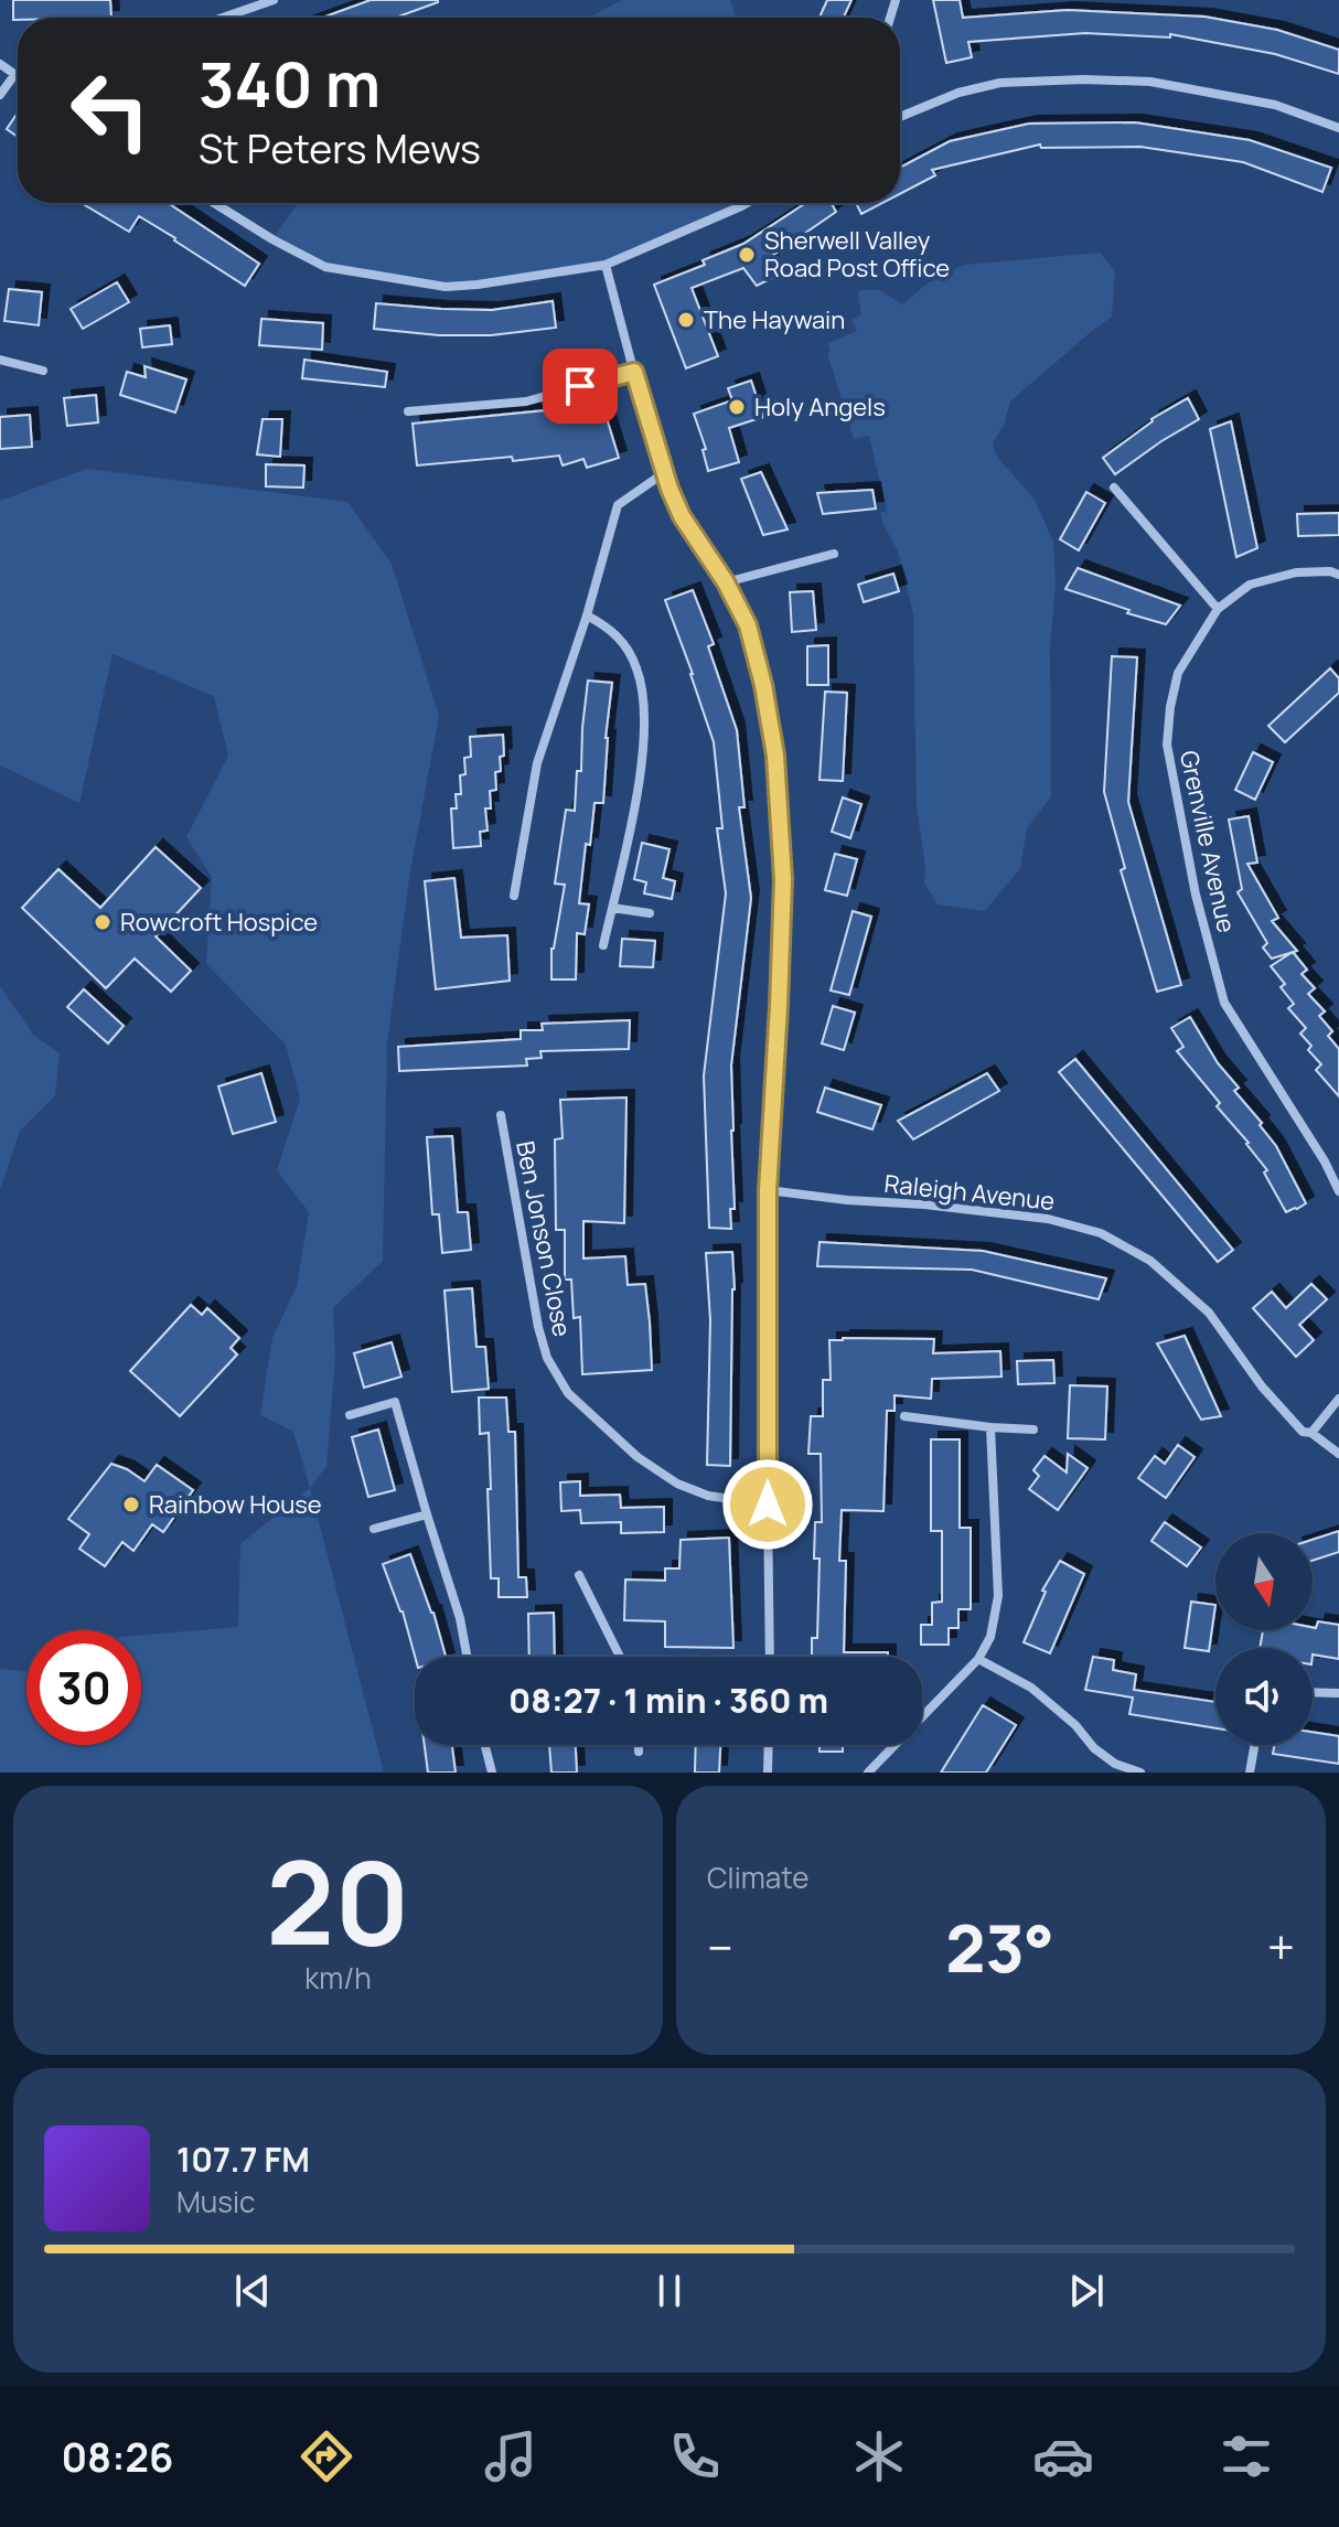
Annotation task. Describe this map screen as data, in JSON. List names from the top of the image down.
{
  "streets": {
    "street": ["Grenville Avenue", "Raleigh Avenue", "Ben Jonson Close"]
  },
  "places": [
    "Sherwell Valley Road Post Office",
    "The Haywain",
    "Holy Angels",
    "Rowcroft Hospice",
    "Rainbow House"
  ],
  "north": "bottom",
  "page": {
    "turn": ["340 m", "St Peters Mews"],
    "limit": "30",
    "trip": "08:27 · 1 min · 360 m",
    "tile": [
      ["20", "km/h"],
      "Climate"
    ],
    "heat": ["−", "23°", "+"],
    "song": ["107.7 FM", "Music"],
    "tabs": "08:26"
  }
}
